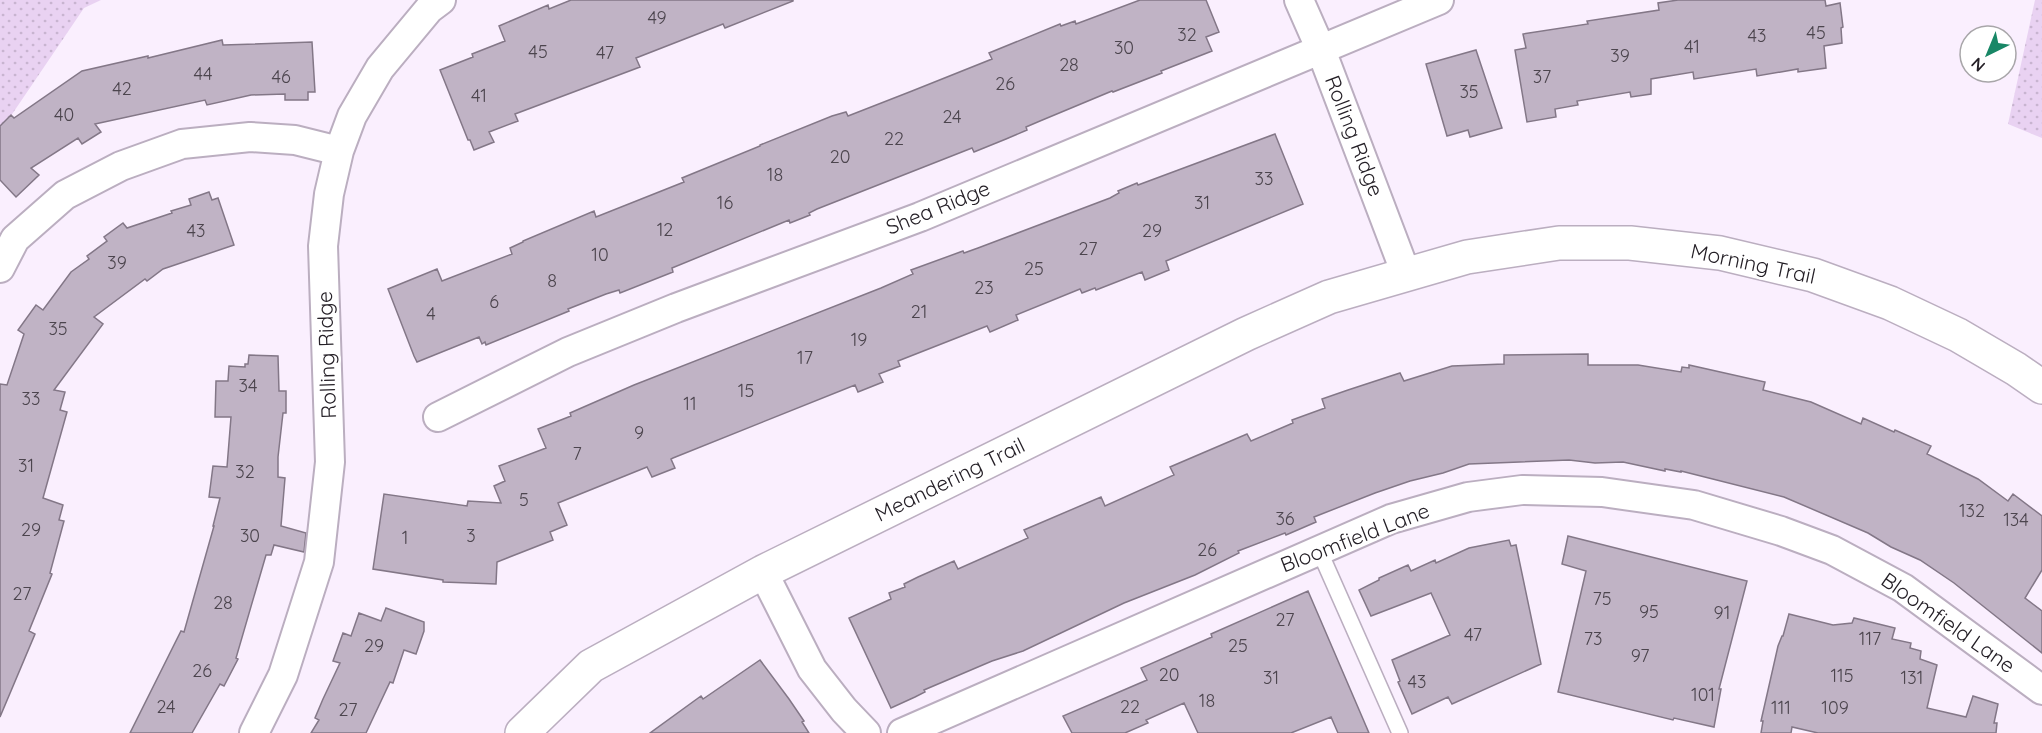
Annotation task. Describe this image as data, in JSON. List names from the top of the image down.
{
  "streets": {
    "street": [
      "Rolling Ridge",
      "Shea Ridge",
      "Morning Trail",
      "Meandering Trail",
      "Bloomfield Lane"
    ]
  },
  "crossings": [
    ["Rolling Ridge", "Shea Ridge"],
    ["Rolling Ridge", "Morning Trail"],
    ["Rolling Ridge", "Meandering Trail"],
    ["Morning Trail", "Meandering Trail"]
  ],
  "house_numbers": [
    "49",
    "45",
    "32",
    "43",
    "41",
    "30",
    "45",
    "47",
    "39",
    "28",
    "44",
    "46",
    "37",
    "26",
    "42",
    "35",
    "41",
    "40",
    "24",
    "22",
    "20",
    "18",
    "33",
    "16",
    "31",
    "12",
    "43",
    "29",
    "27",
    "10",
    "39",
    "25",
    "8",
    "23",
    "6",
    "21",
    "4",
    "35",
    "19",
    "17",
    "34",
    "15",
    "33",
    "11",
    "9",
    "7",
    "31",
    "32",
    "5",
    "132",
    "36",
    "134",
    "29",
    "30",
    "3",
    "1",
    "26",
    "27",
    "75",
    "28",
    "95",
    "91",
    "27",
    "47",
    "73",
    "117",
    "29",
    "25",
    "97",
    "26",
    "20",
    "115",
    "31",
    "131",
    "43",
    "101",
    "18",
    "24",
    "22",
    "111",
    "109",
    "27"
  ],
  "north": "bottom left"
}
